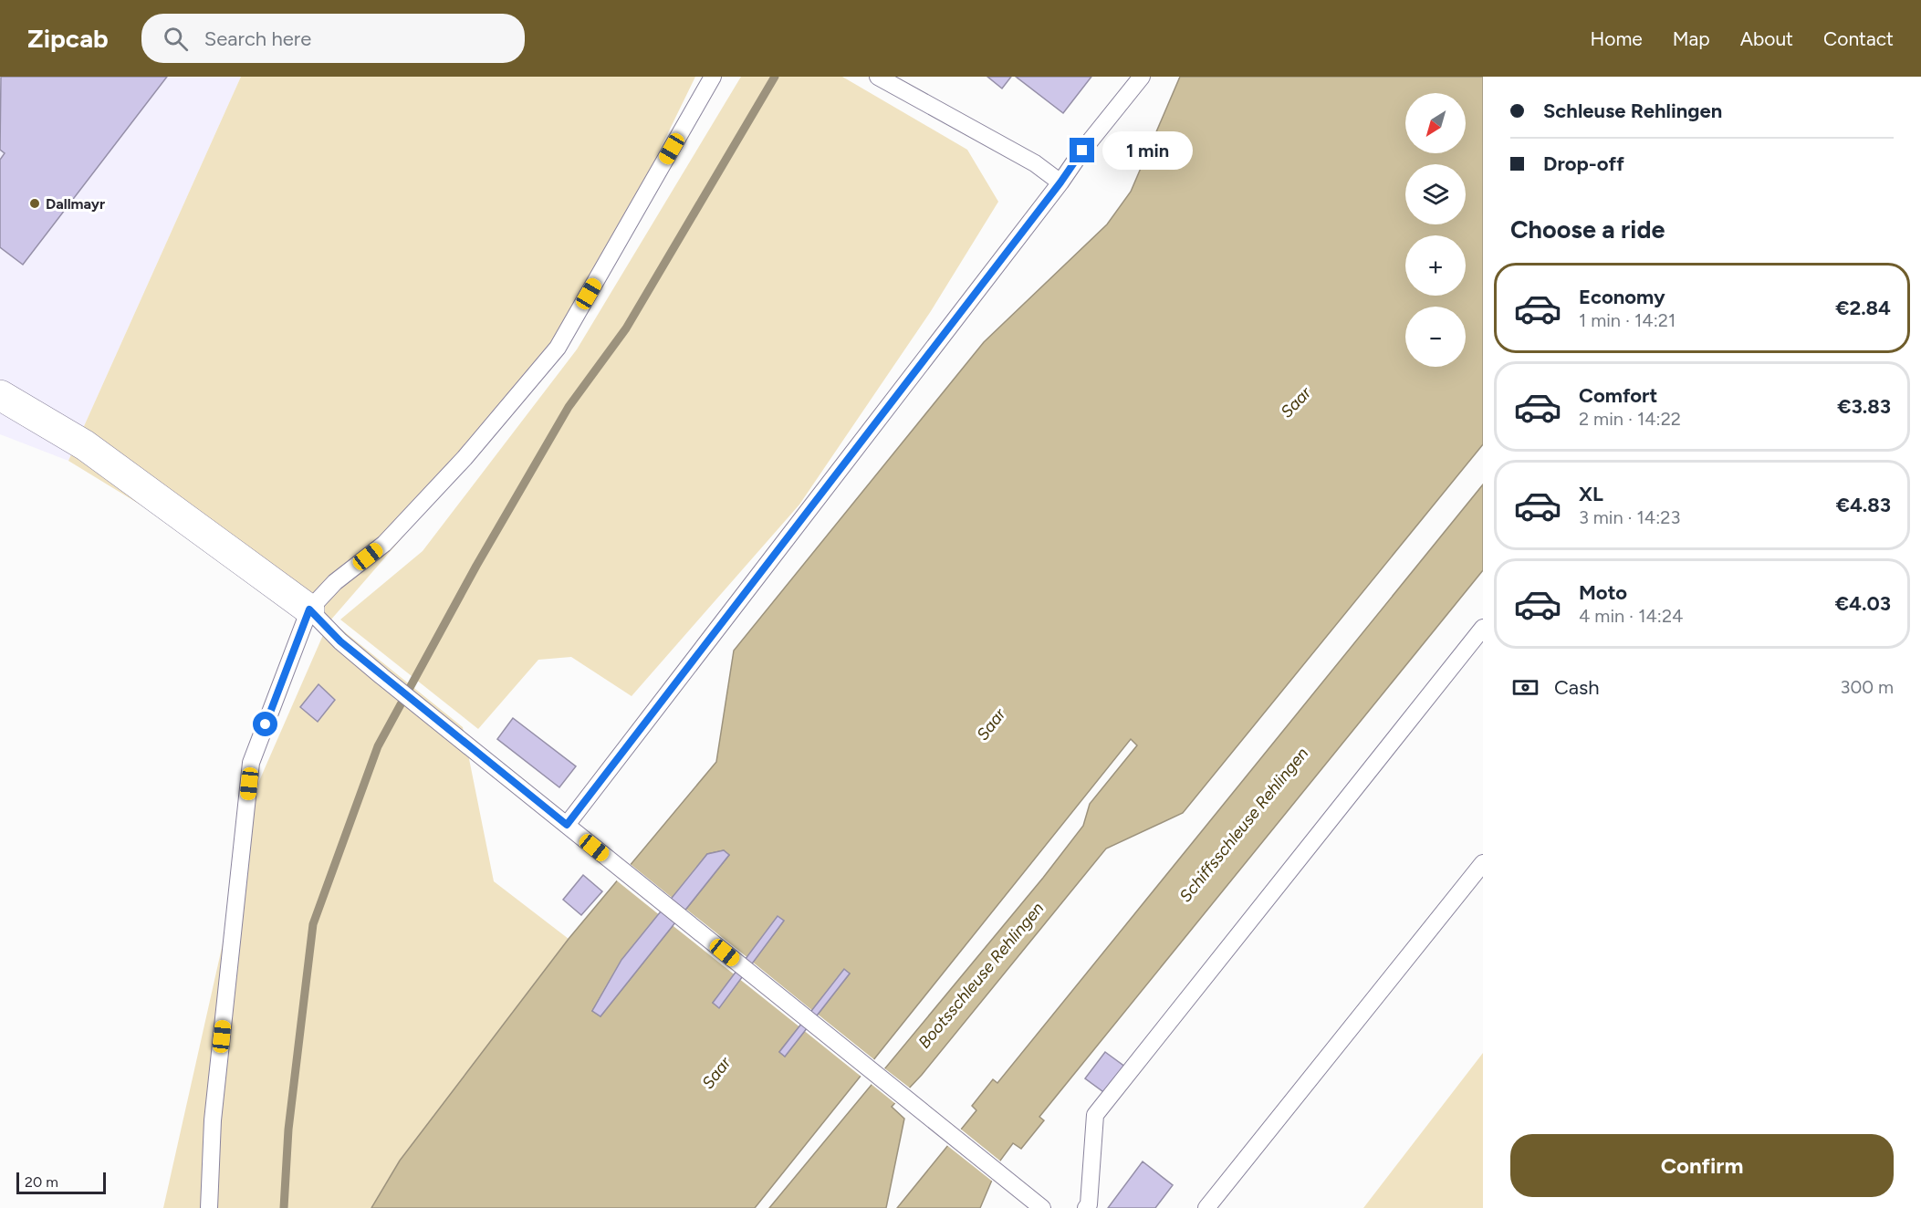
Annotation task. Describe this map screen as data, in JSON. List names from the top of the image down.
{
  "water": ["Saar", "Schiffsschleuse Rehlingen", "Bootsschleuse Rehlingen"],
  "places": ["Dallmayr"],
  "scale_bar": "20 m",
  "north": "bottom left",
  "page": {
    "header": "Zipcab",
    "search": "Search here",
    "nav": [
      "Home",
      "Map",
      "About",
      "Contact"
    ],
    "banner": ["Schleuse Rehlingen", "Drop-off"],
    "map_buttons": ["+", "−"],
    "bubble": "1 min",
    "heading": "Choose a ride",
    "list": [
      {
        "name": "Economy",
        "note": "1 min · 14:21",
        "value": "€2.84"
      },
      {
        "name": "Comfort",
        "note": "2 min · 14:22",
        "value": "€3.83"
      },
      {
        "name": "XL",
        "note": "3 min · 14:23",
        "value": "€4.83"
      },
      {
        "name": "Moto",
        "note": "4 min · 14:24",
        "value": "€4.03"
      }
    ],
    "pay": ["Cash", "300 m"],
    "buttons": "Confirm",
    "scale": "20 m"
  }
}
